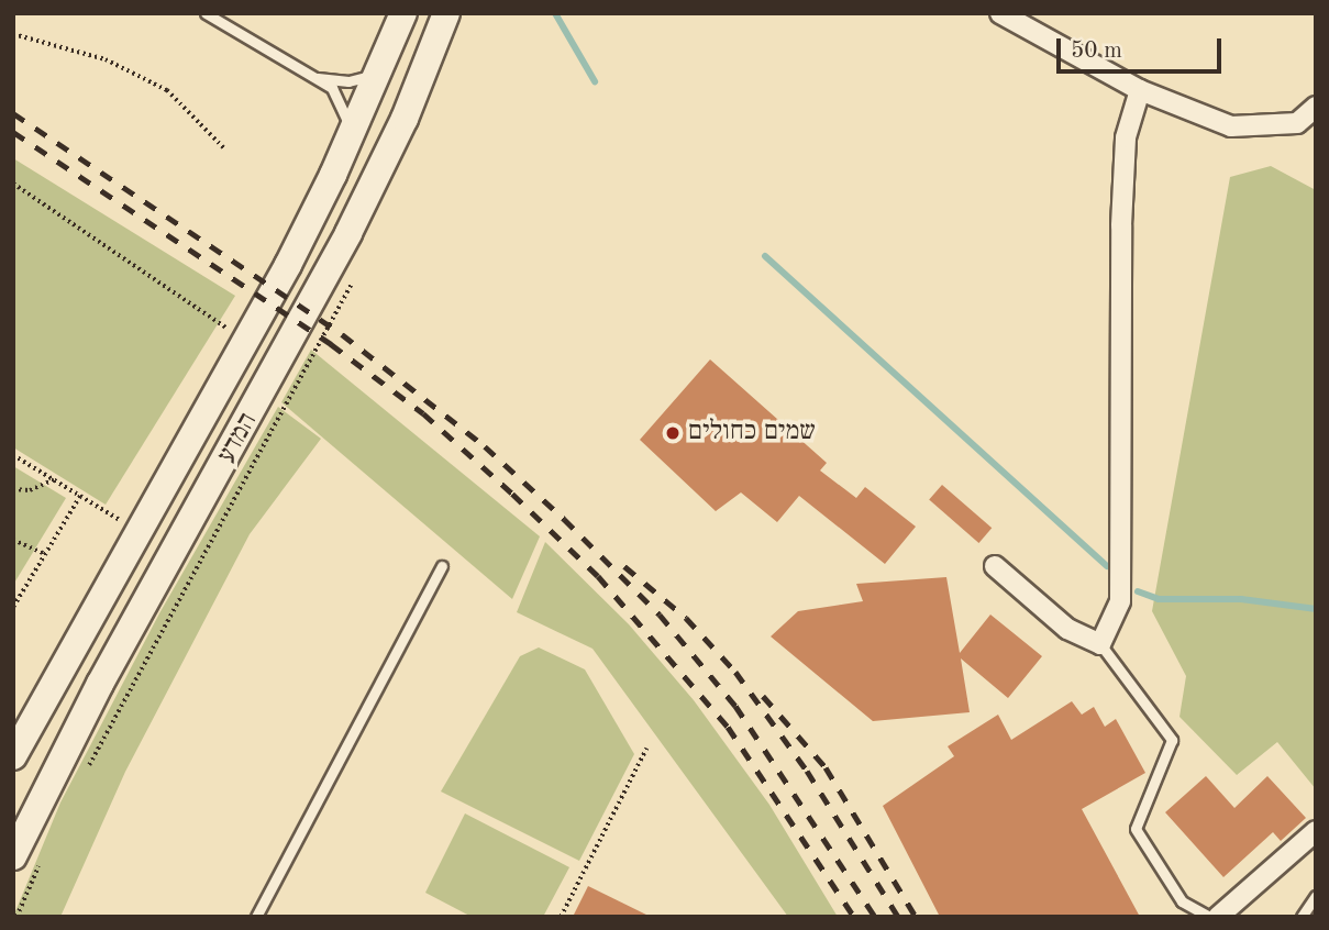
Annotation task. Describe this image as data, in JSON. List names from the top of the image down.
{
  "streets": {
    "main road": ["המדע"]
  },
  "places": ["שמים כחולים"],
  "scale_bar": "50 m"
}
